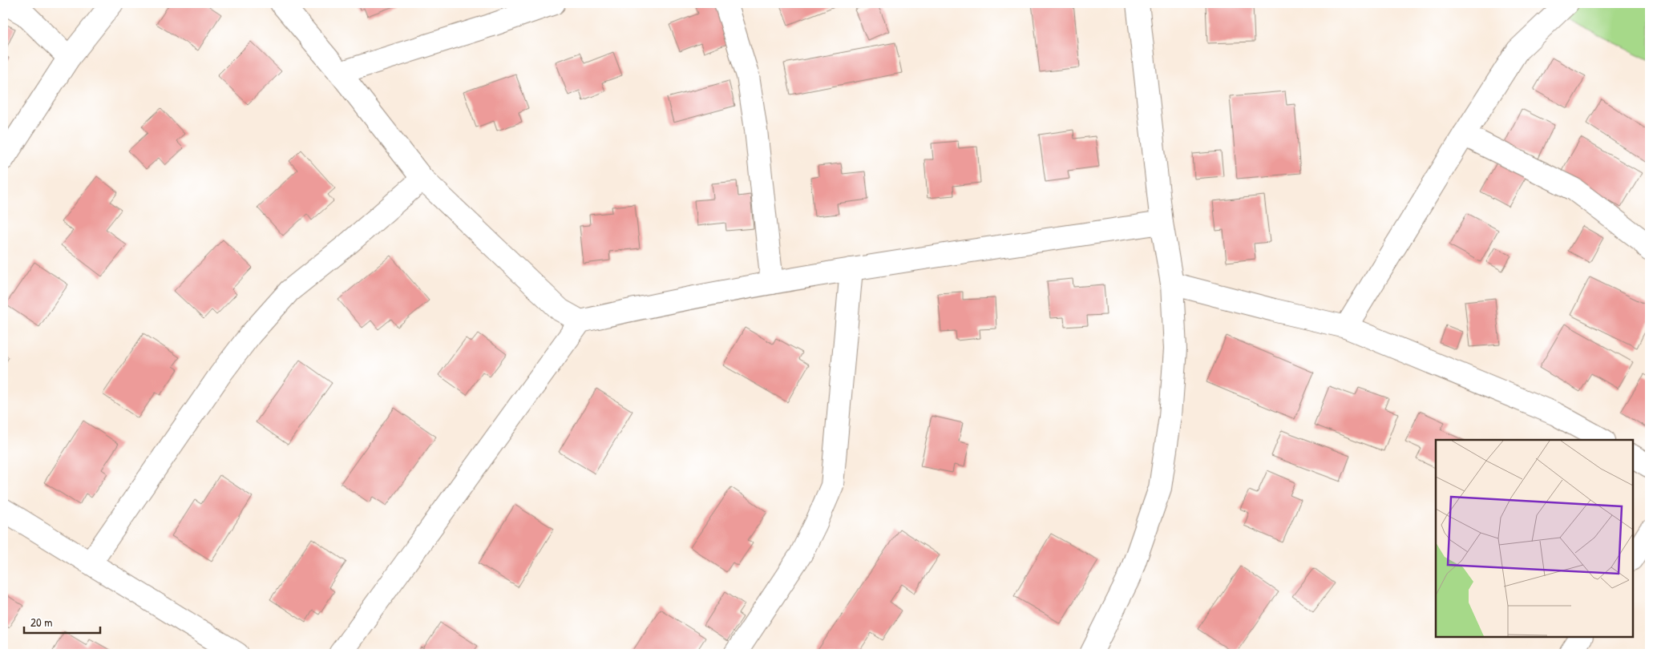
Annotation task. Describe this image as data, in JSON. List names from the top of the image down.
{
  "scale_bar": "20 m"
}
